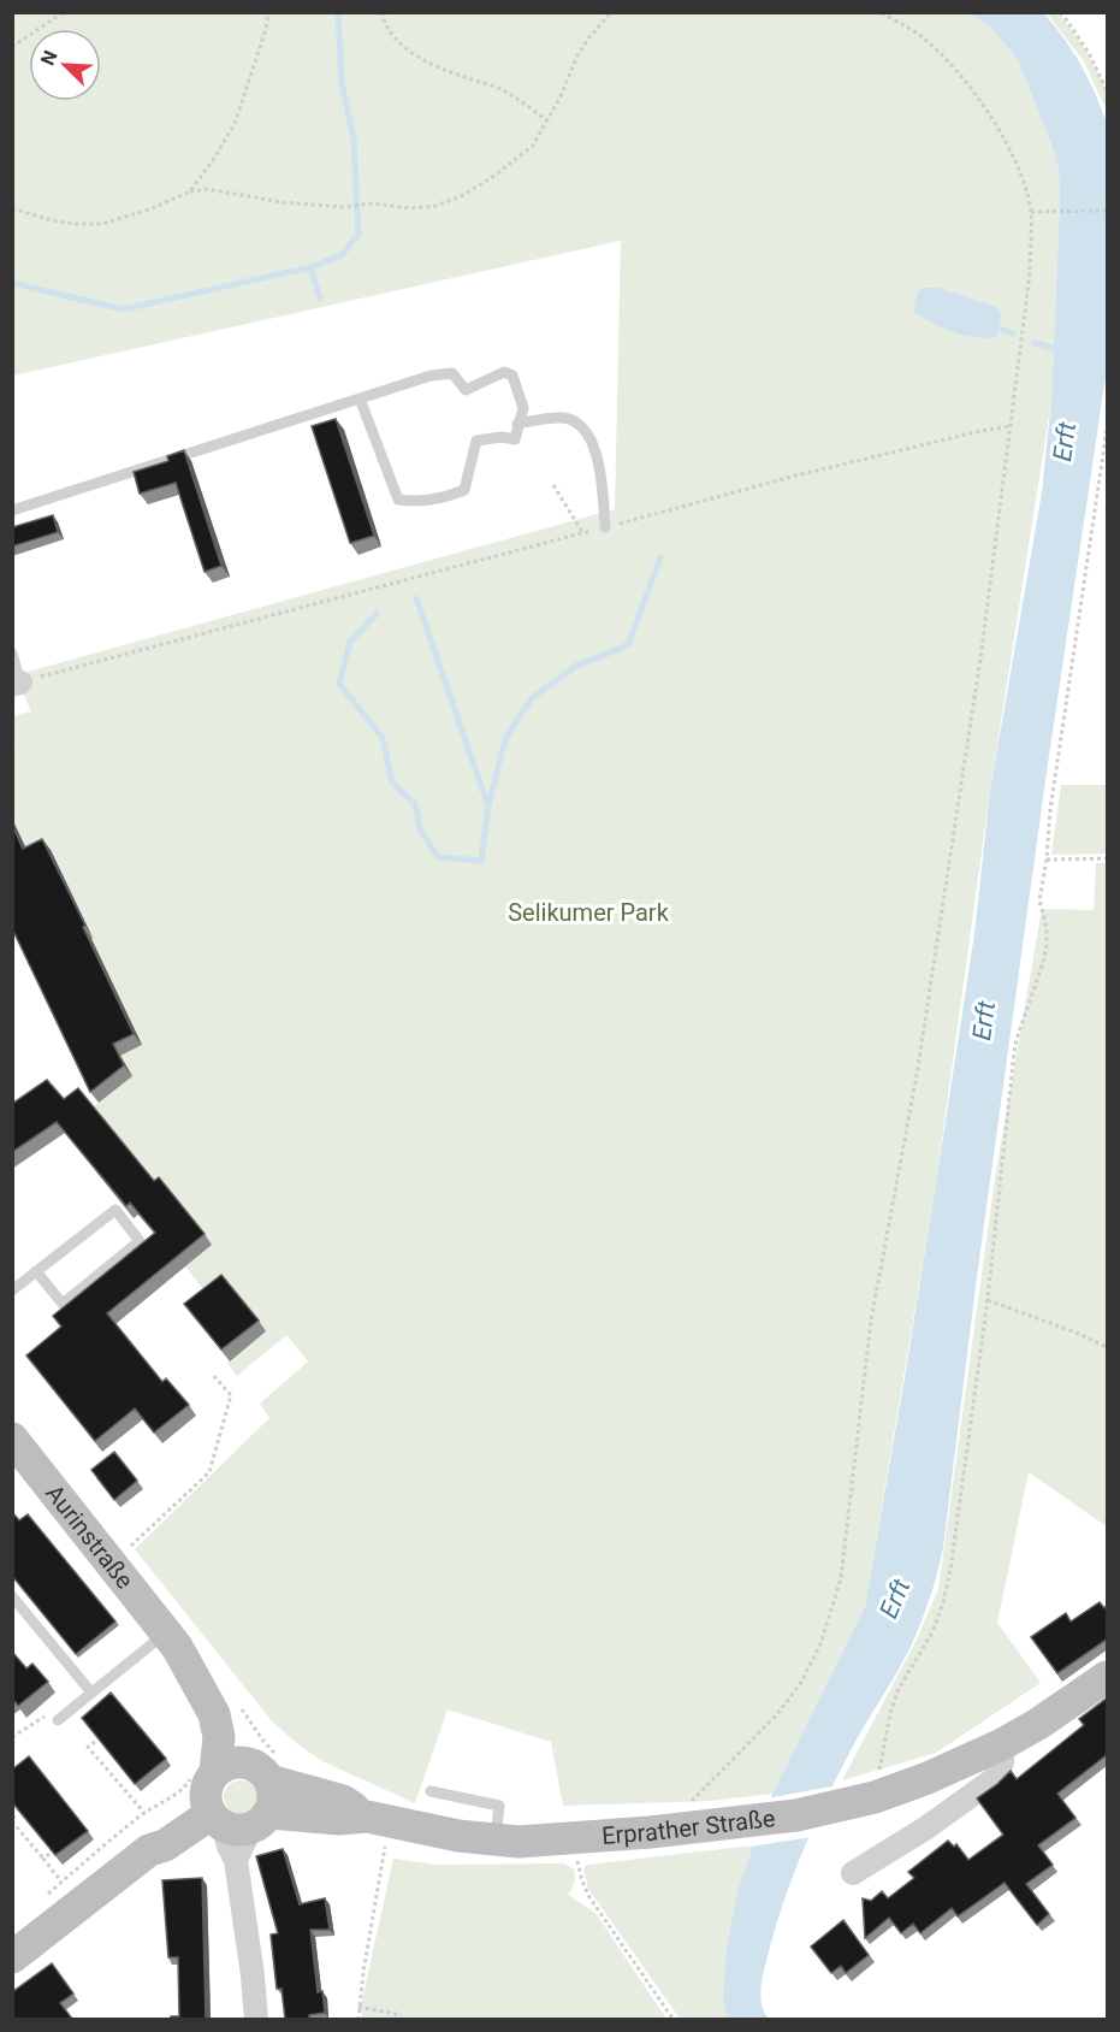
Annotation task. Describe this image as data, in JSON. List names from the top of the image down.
{
  "streets": {
    "main road": ["Aurinstraße", "Erprather Straße"]
  },
  "crossings": [
    ["Aurinstraße", "Erprather Straße"]
  ],
  "water": ["Erft"],
  "parks": ["Selikumer Park"],
  "north": "top left"
}
